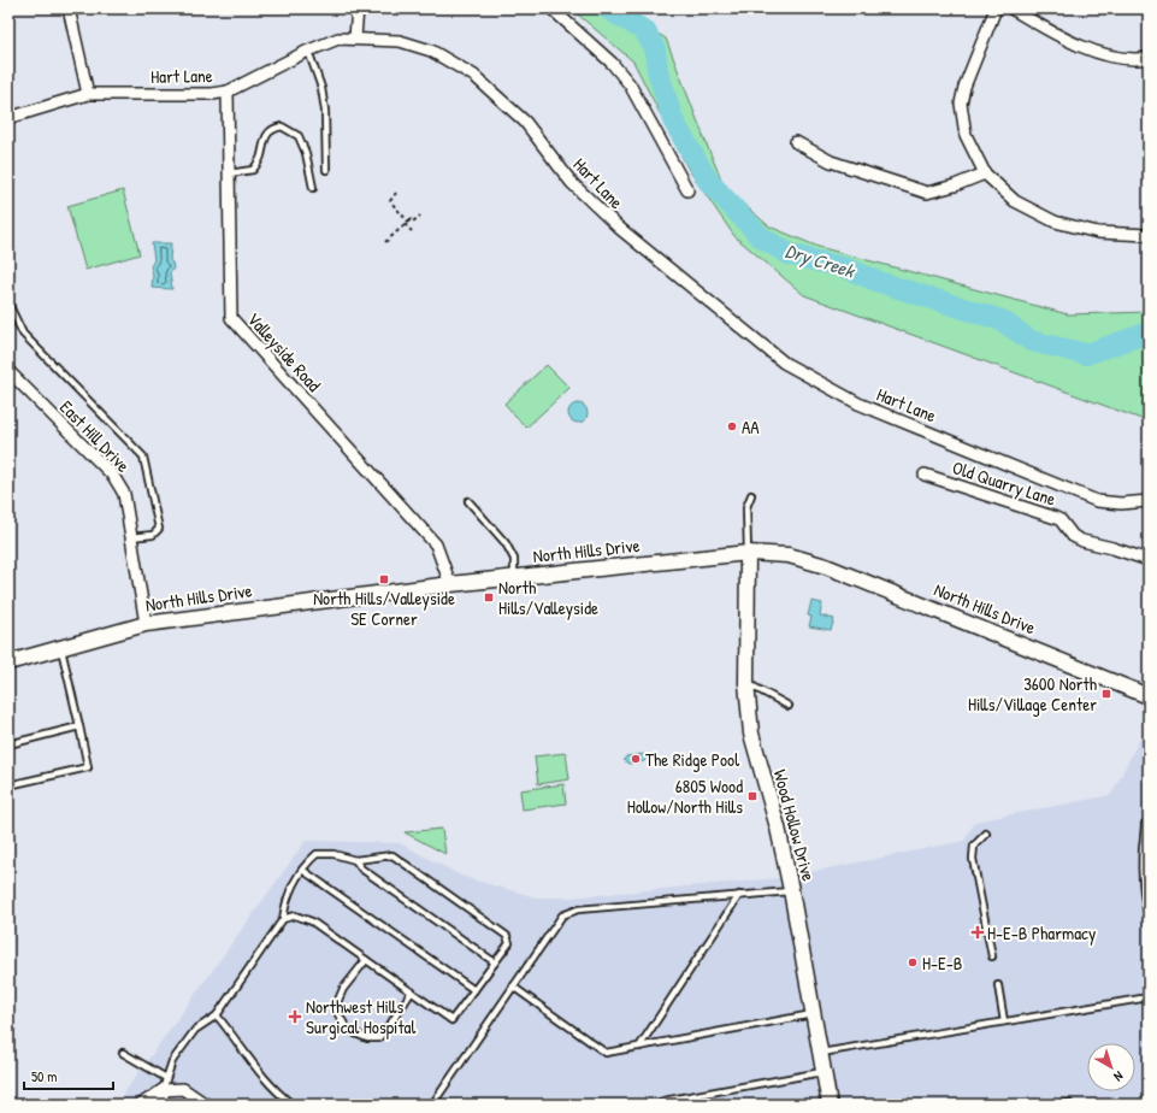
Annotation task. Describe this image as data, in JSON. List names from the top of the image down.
{
  "streets": {
    "street": [
      "Hart Lane",
      "Valleyside Road",
      "East Hill Drive",
      "Old Quarry Lane",
      "North Hills Drive",
      "Wood Hollow Drive"
    ]
  },
  "crossings": [
    ["Hart Lane", "Valleyside Road"],
    ["Valleyside Road", "North Hills Drive"],
    ["East Hill Drive", "North Hills Drive"],
    ["North Hills Drive", "Wood Hollow Drive"]
  ],
  "water": ["Dry Creek"],
  "places": {
    "other": ["AA", "The Ridge Pool", "H-E-B"],
    "transit": [
      "North Hills/Valleyside SE Corner",
      "North Hills/Valleyside",
      "3600 North Hills/Village Center",
      "6805 Wood Hollow/North Hills"
    ],
    "health": ["H-E-B Pharmacy", "Northwest Hills Surgical Hospital"]
  },
  "scale_bar": "50 m",
  "north": "bottom right"
}
